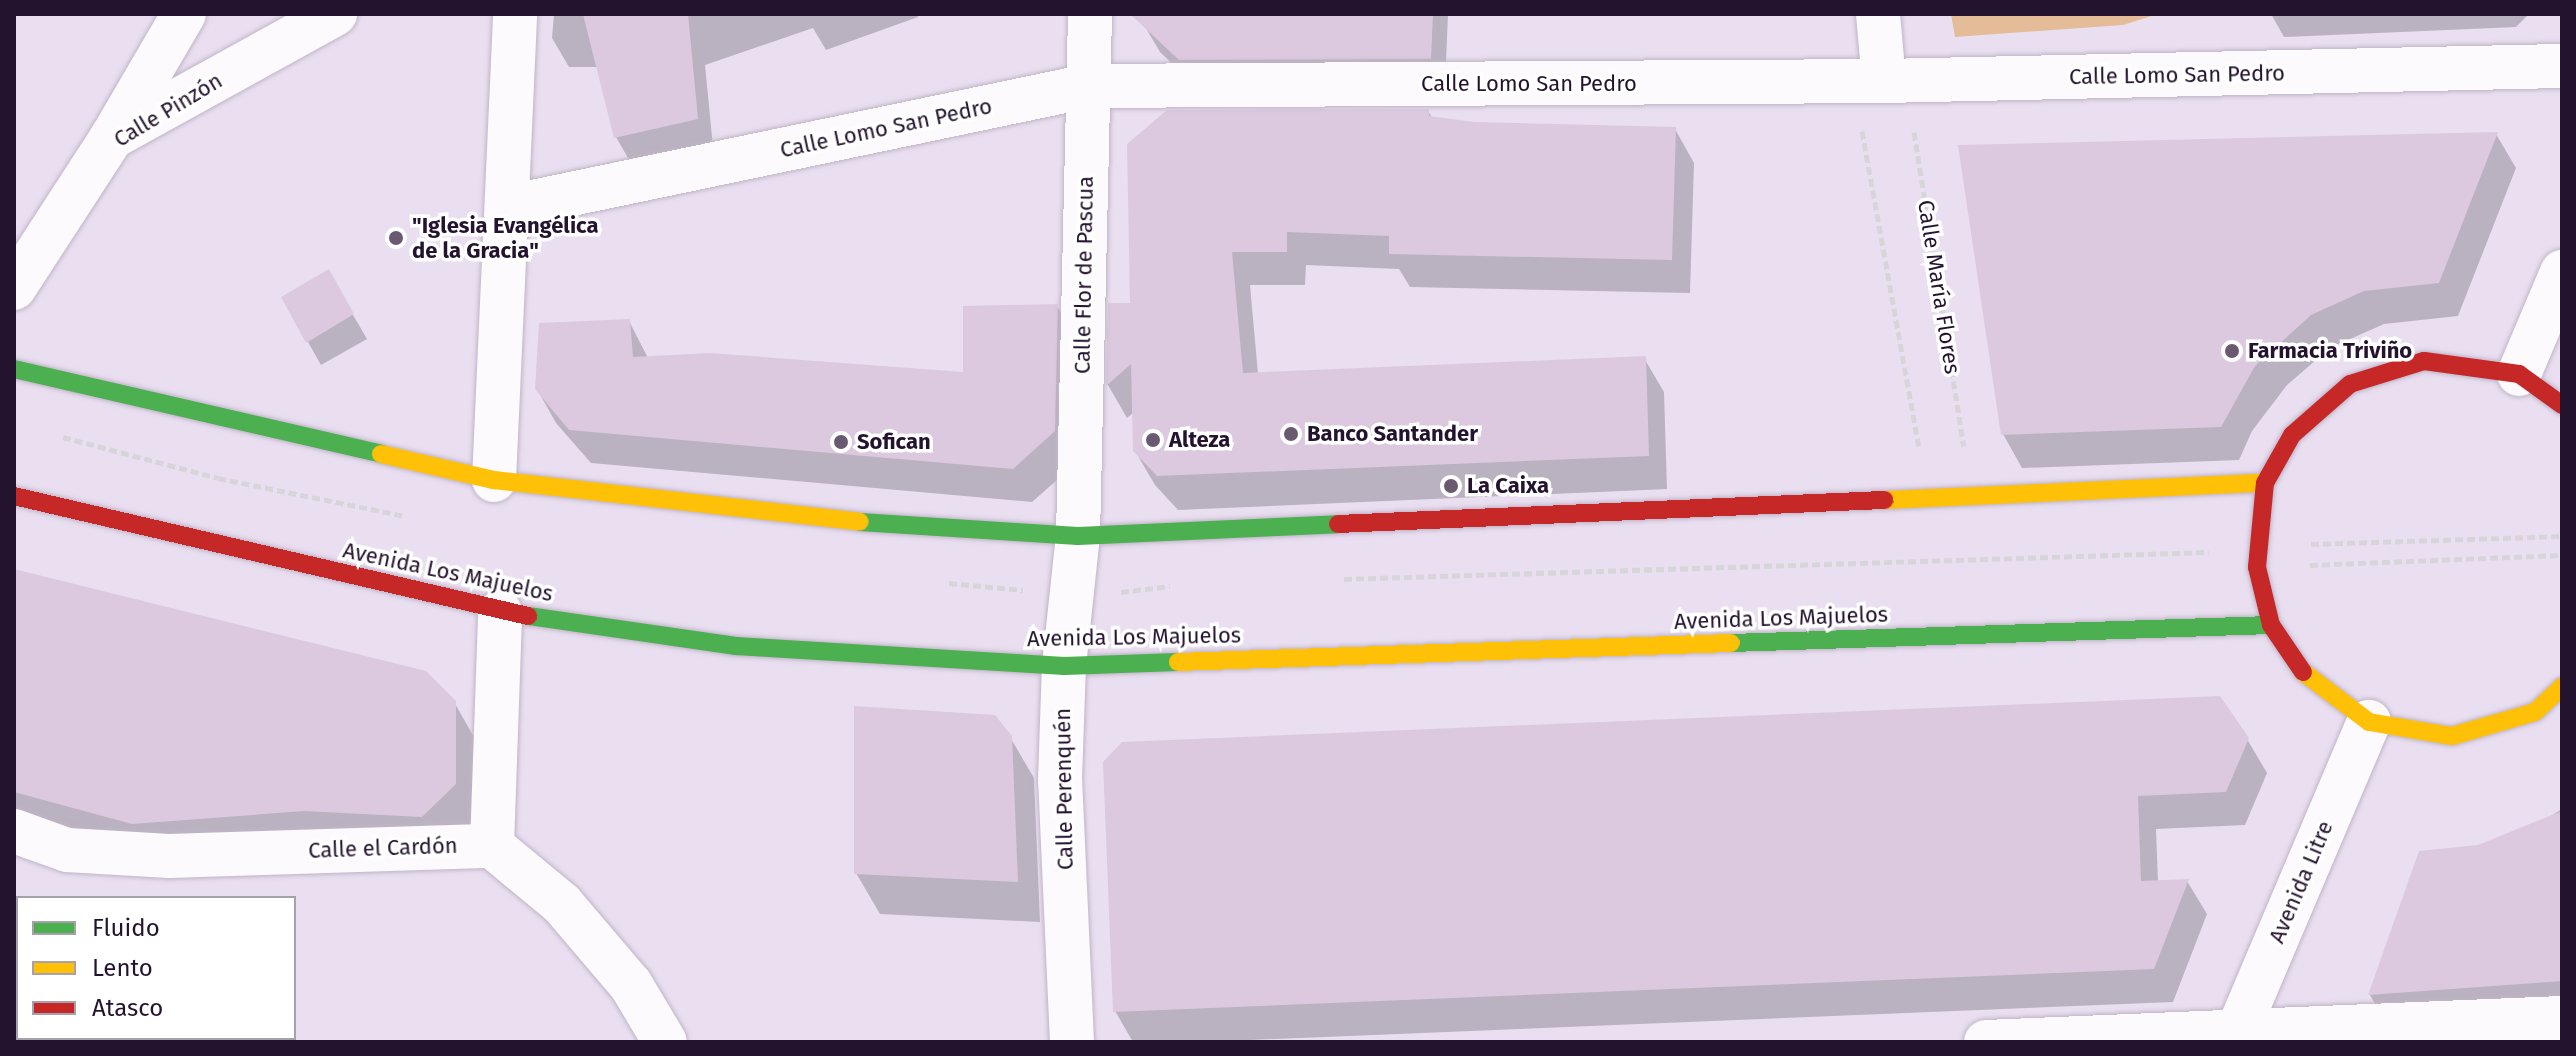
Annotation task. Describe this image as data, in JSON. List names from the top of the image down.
{
  "streets": {
    "street": [
      "Calle Lomo San Pedro",
      "Calle Pinzón",
      "Calle Flor de Pascua",
      "Avenida Los Majuelos",
      "Calle Perenquén",
      "Calle el Cardón",
      "Avenida Litre"
    ],
    "path": ["Calle María Flores"]
  },
  "crossings": [
    ["Calle Lomo San Pedro", "Calle Flor de Pascua"],
    ["Calle Flor de Pascua", "Calle Perenquén"],
    ["Avenida Los Majuelos", "Calle Perenquén"]
  ],
  "places": [
    "\"Iglesia Evangélica de la Gracia\"",
    "Farmacia Triviño",
    "Banco Santander",
    "Alteza",
    "Sofican",
    "La Caixa"
  ],
  "legend": ["Fluido", "Lento", "Atasco"]
}
